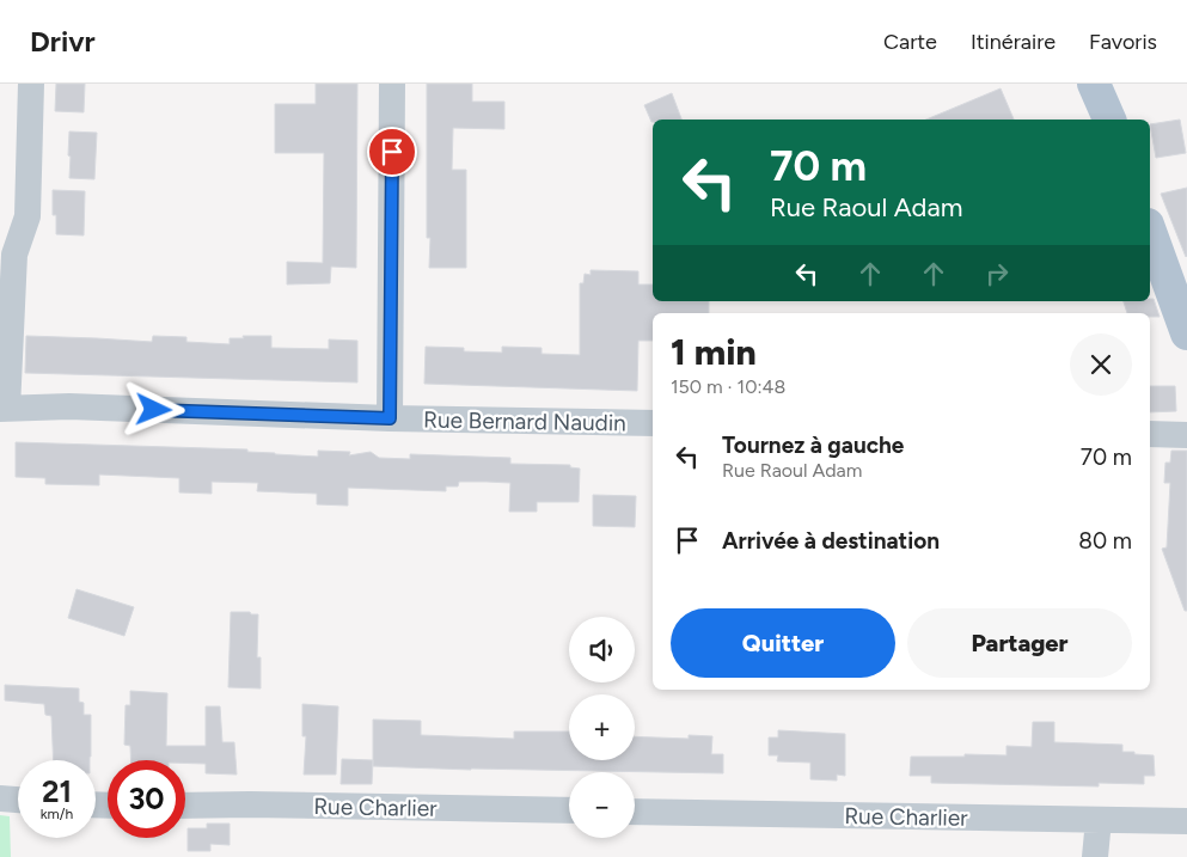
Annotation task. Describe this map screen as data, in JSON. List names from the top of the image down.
{
  "streets": {
    "street": ["Rue Bernard Naudin", "Rue Charlier"]
  },
  "page": {
    "header": "Drivr",
    "nav": ["Carte", "Itinéraire", "Favoris"],
    "turn": ["70 m", "Rue Raoul Adam"],
    "heading": ["1 min", "150 m · 10:48"],
    "list": [
      {
        "name": "Tournez à gauche",
        "note": "Rue Raoul Adam",
        "value": "70 m"
      },
      {
        "name": "Arrivée à destination",
        "value": "80 m"
      }
    ],
    "buttons": ["Quitter", "Partager"],
    "map_buttons": ["+", "−"],
    "speed": "21 km/h",
    "limit": "30"
  }
}
